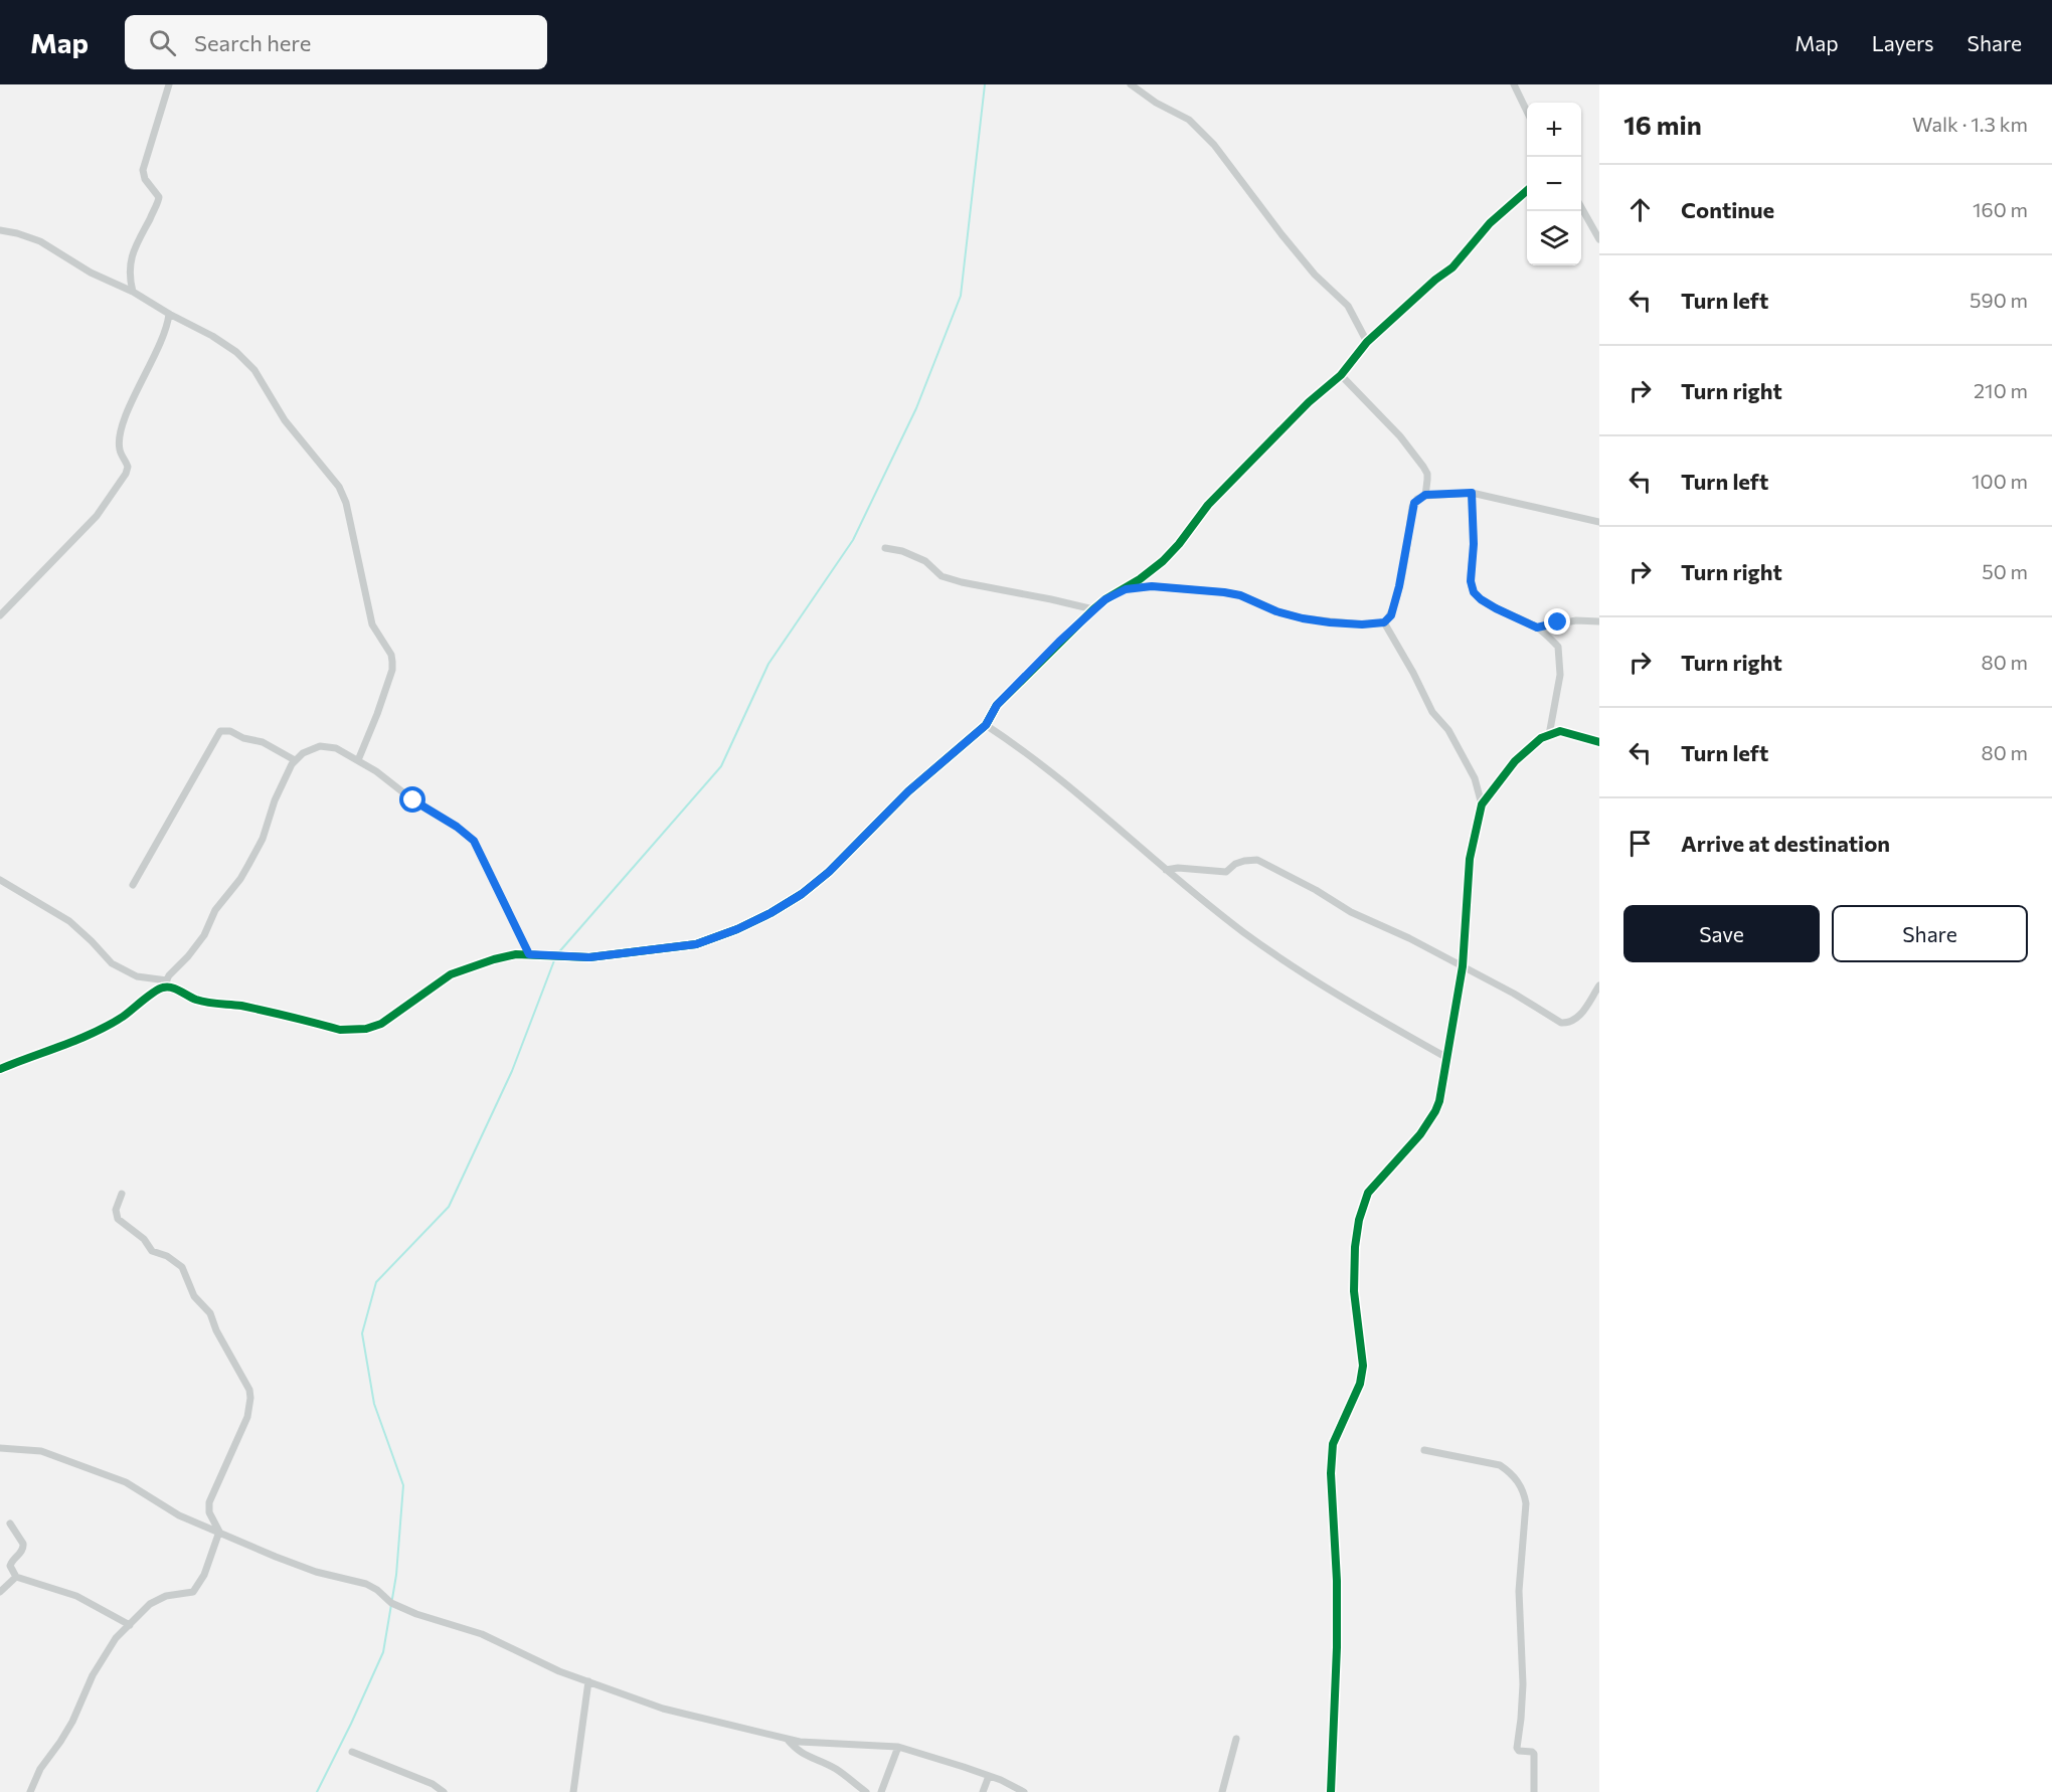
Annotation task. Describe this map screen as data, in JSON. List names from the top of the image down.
{
  "page": {
    "header": "Map",
    "search": "Search here",
    "nav": ["Map", "Layers", "Share"],
    "heading": ["16 min", "Walk · 1.3 km"],
    "map_buttons": ["+", "−"],
    "list": [
      ["Continue", "160 m"],
      ["Turn left", "590 m"],
      ["Turn right", "210 m"],
      ["Turn left", "100 m"],
      ["Turn right", "50 m"],
      ["Turn right", "80 m"],
      ["Turn left", "80 m"],
      "Arrive at destination"
    ],
    "buttons": ["Save", "Share"]
  }
}
